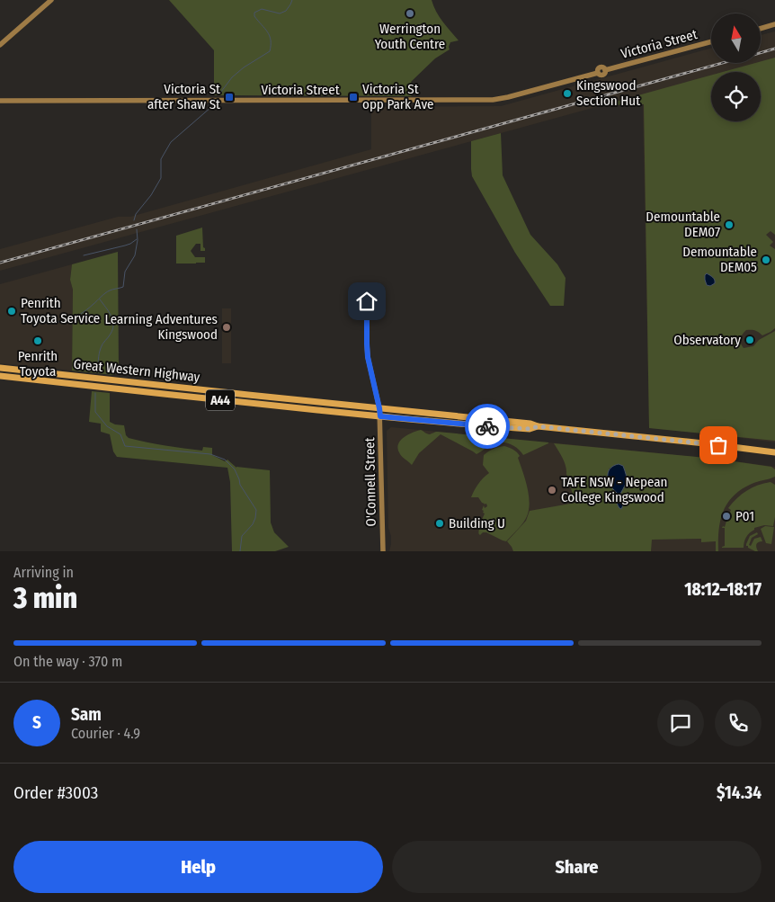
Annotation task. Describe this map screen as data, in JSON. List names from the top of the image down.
{
  "streets": {
    "highway": ["Great Western Highway", "A44"],
    "street": ["Victoria Street", "O'Connell Street"]
  },
  "crossings": [
    ["Great Western Highway", "O'Connell Street"]
  ],
  "places": {
    "other": [
      "Werrington Youth Centre",
      "Kingswood Section Hut",
      "Demountable DEM07",
      "Demountable DEM05",
      "Penrith Toyota Service",
      "Learning Adventures Kingswood",
      "Observatory",
      "Penrith Toyota",
      "TAFE NSW - Nepean College Kingswood",
      "P01",
      "Building U"
    ],
    "transit": ["Victoria St after Shaw St", "Victoria St opp Park Ave"]
  },
  "north": "top",
  "page": {
    "heading": ["3 min", "Arriving in", "18:12–18:17"],
    "panel": [
      "Sam",
      "Courier · 4.9",
      "Order #3003",
      "$14.34"
    ],
    "bar": "On the way · 370 m",
    "round": "S",
    "buttons": ["Help", "Share"]
  }
}
